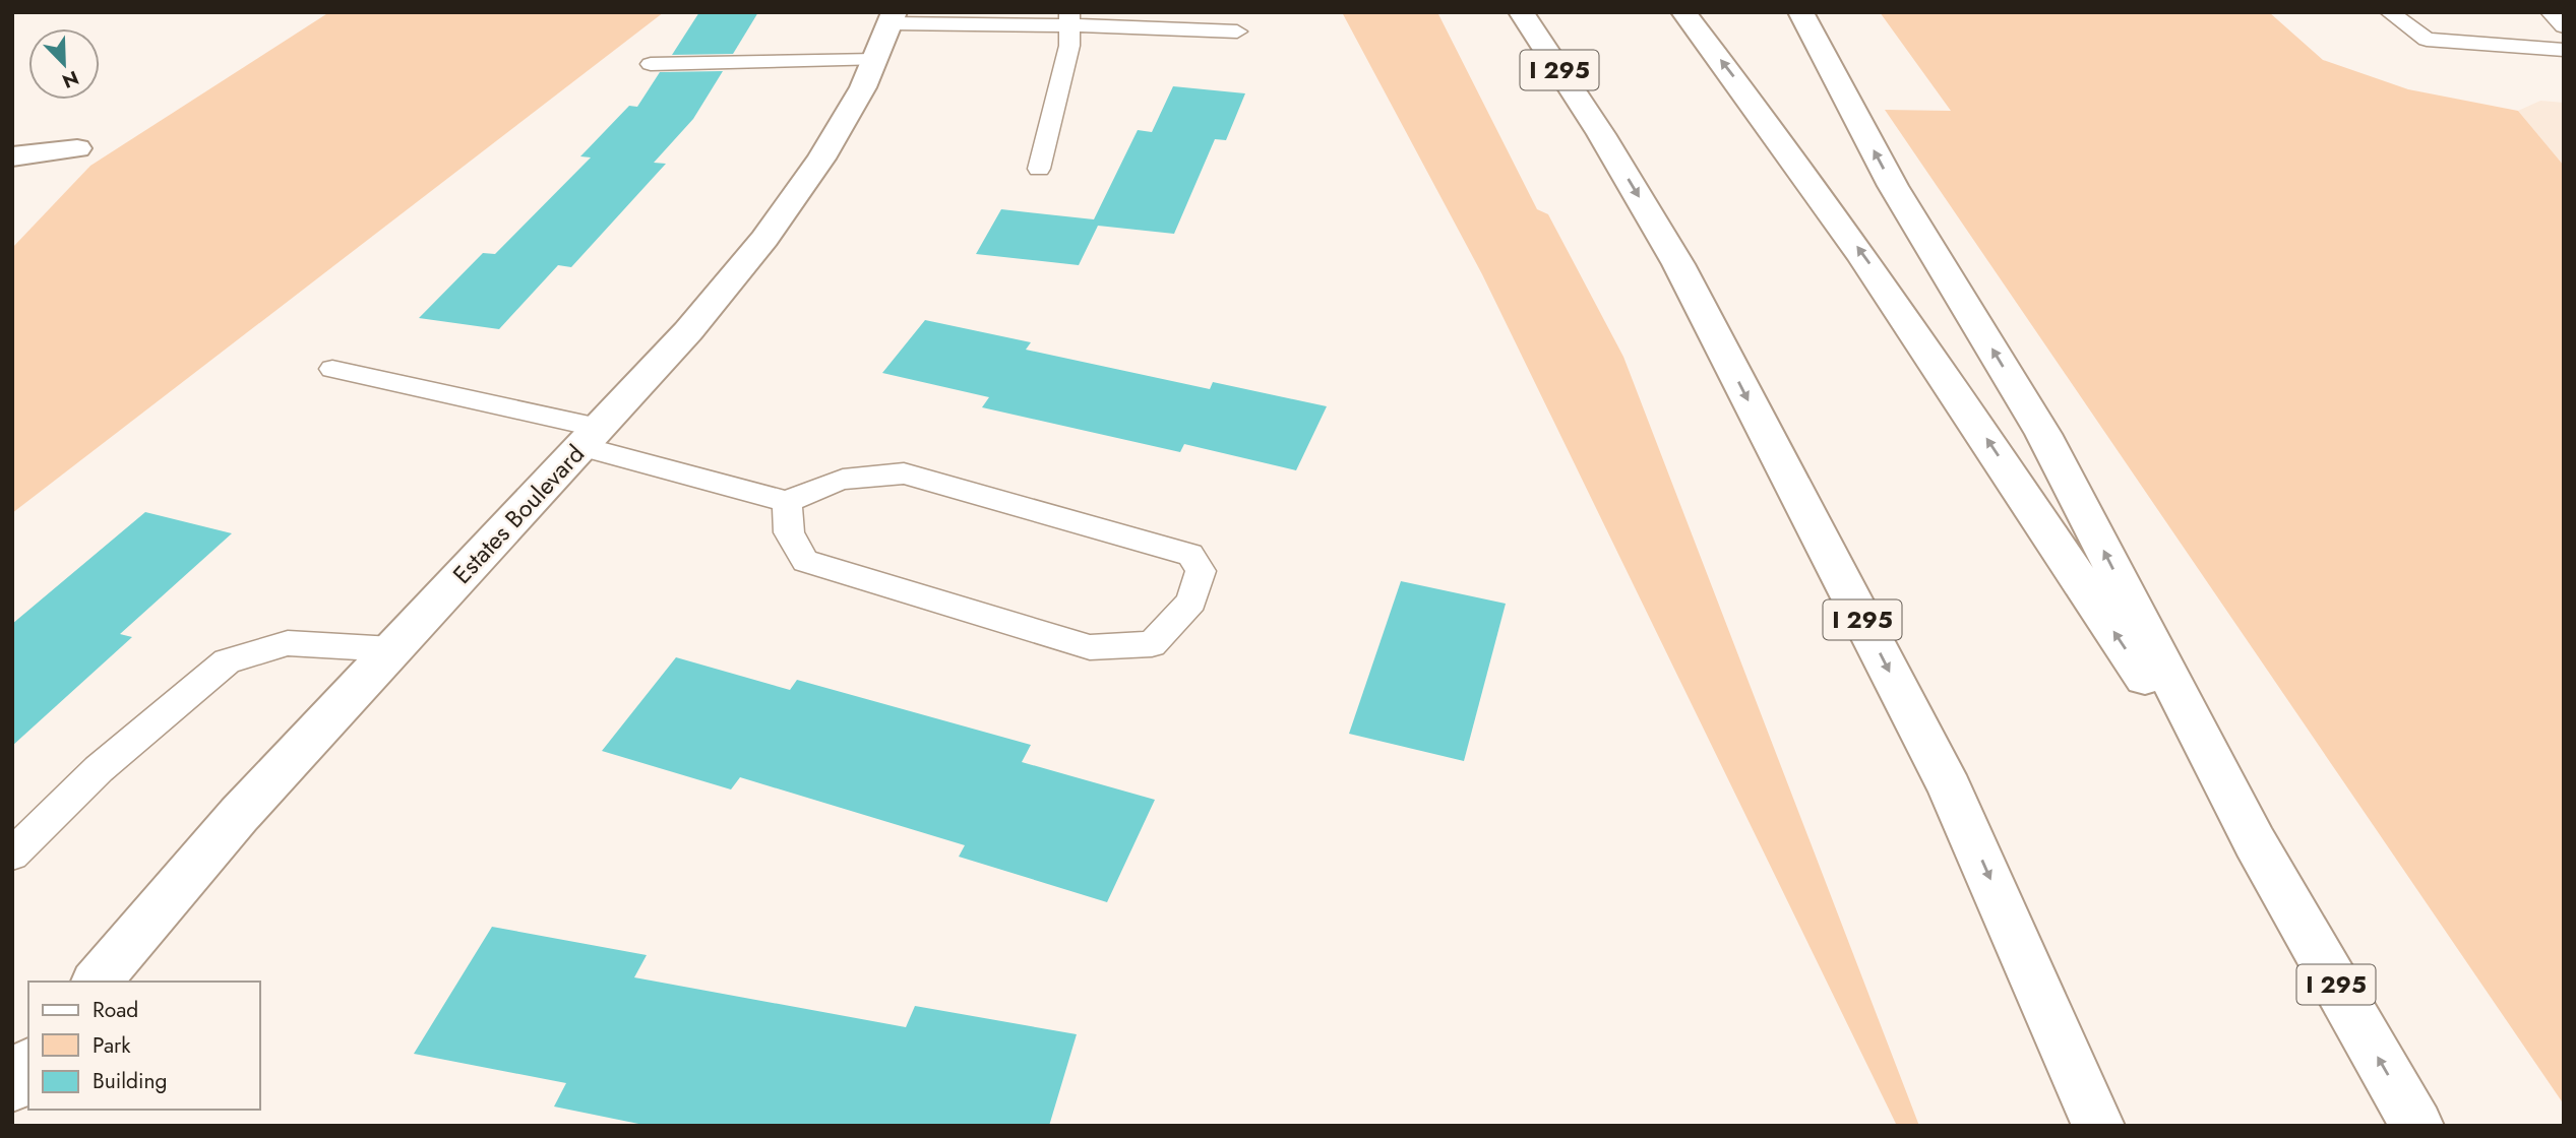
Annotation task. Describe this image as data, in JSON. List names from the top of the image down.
{
  "streets": {
    "main road": ["I 295", "Estates Boulevard"]
  },
  "legend": ["Road", "Park", "Building"],
  "north": "bottom right"
}
